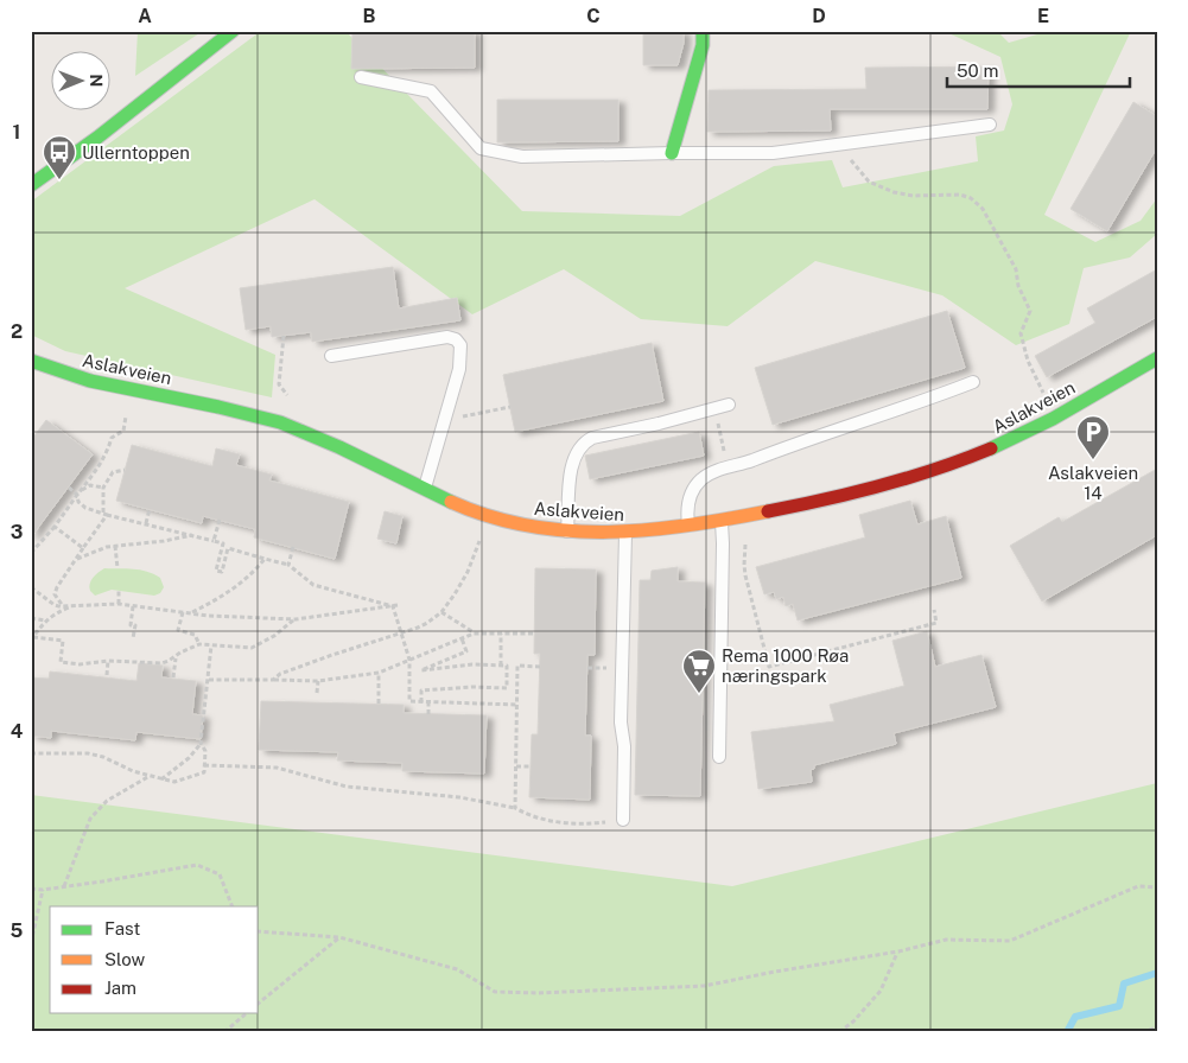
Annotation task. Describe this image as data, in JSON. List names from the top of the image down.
{
  "streets": {
    "street": ["Aslakveien"]
  },
  "places": {
    "bus stop": ["Ullerntoppen"],
    "parking": ["Aslakveien 14"],
    "supermarket": ["Rema 1000 Røa næringspark"]
  },
  "legend": ["Fast", "Slow", "Jam"],
  "scale_bar": "50 m",
  "north": "right",
  "grid": {
    "columns": [
      "A",
      "B",
      "C",
      "D",
      "E"
    ],
    "rows": [
      "1",
      "2",
      "3",
      "4",
      "5"
    ]
  }
}
